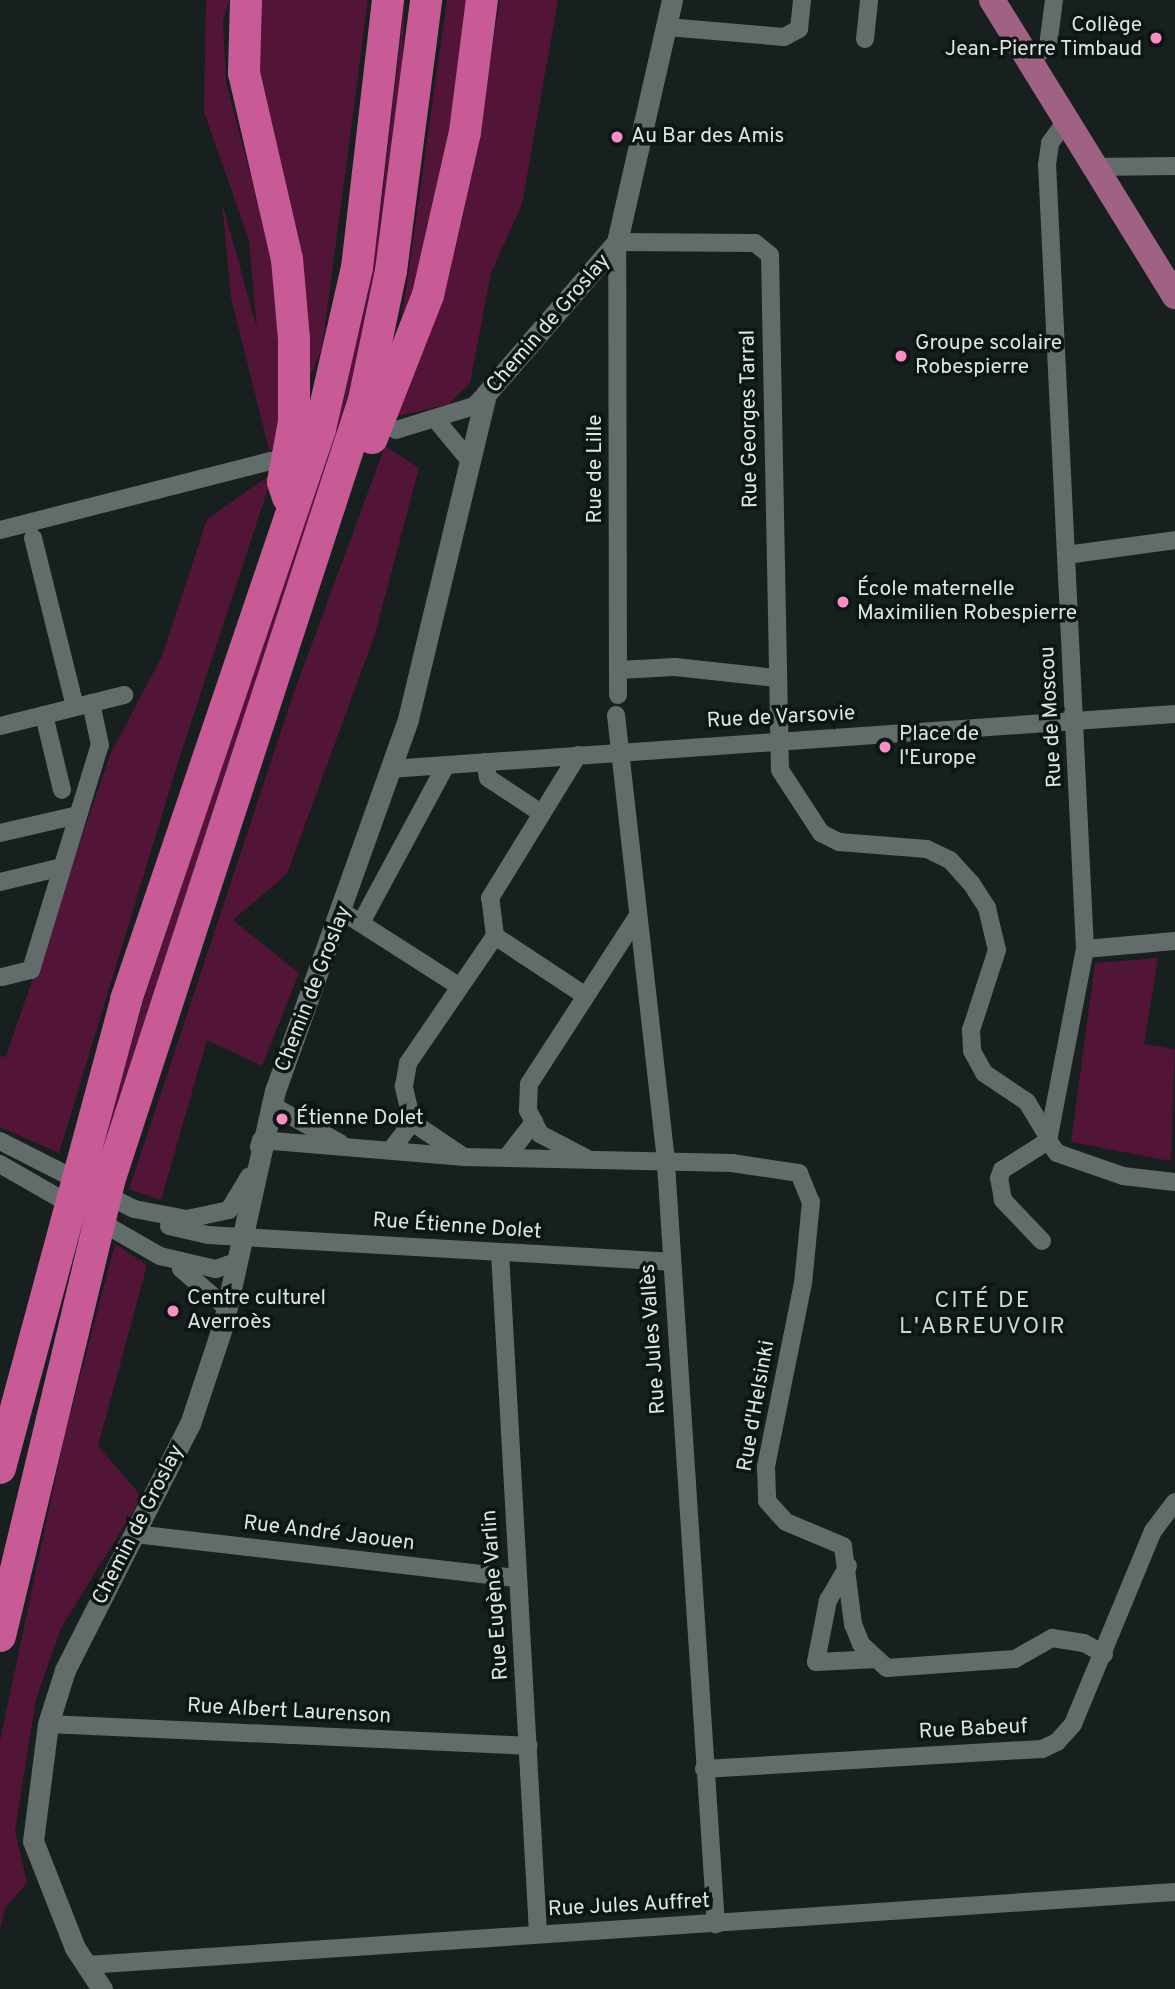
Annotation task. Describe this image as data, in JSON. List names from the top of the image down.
{
  "streets": {
    "street": [
      "Chemin de Groslay",
      "Rue Georges Tarral",
      "Rue de Lille",
      "Rue de Moscou",
      "Rue de Varsovie",
      "Rue Étienne Dolet",
      "Rue Jules Vallès",
      "Rue d'Helsinki",
      "Rue André Jaouen",
      "Rue Eugène Varlin",
      "Rue Albert Laurenson",
      "Rue Babeuf",
      "Rue Jules Auffret"
    ]
  },
  "crossings": [
    ["Chemin de Groslay", "Rue Georges Tarral"],
    ["Chemin de Groslay", "Rue de Lille"],
    ["Chemin de Groslay", "Rue de Varsovie"],
    ["Chemin de Groslay", "Rue Étienne Dolet"],
    ["Chemin de Groslay", "Rue André Jaouen"],
    ["Chemin de Groslay", "Rue Albert Laurenson"],
    ["Chemin de Groslay", "Rue Jules Auffret"],
    ["Rue Georges Tarral", "Rue de Lille"],
    ["Rue Georges Tarral", "Rue de Moscou"],
    ["Rue Georges Tarral", "Rue de Varsovie"],
    ["Rue de Moscou", "Rue de Varsovie"],
    ["Rue de Varsovie", "Rue Jules Vallès"],
    ["Rue Étienne Dolet", "Rue Jules Vallès"],
    ["Rue Étienne Dolet", "Rue Eugène Varlin"],
    ["Rue Jules Vallès", "Rue d'Helsinki"],
    ["Rue Jules Vallès", "Rue Babeuf"],
    ["Rue Jules Vallès", "Rue Jules Auffret"],
    ["Rue André Jaouen", "Rue Eugène Varlin"],
    ["Rue Eugène Varlin", "Rue Albert Laurenson"],
    ["Rue Eugène Varlin", "Rue Jules Auffret"]
  ],
  "districts": ["CITÉ DE L'ABREUVOIR"],
  "places": [
    "Collège Jean-Pierre Timbaud",
    "Au Bar des Amis",
    "Groupe scolaire Robespierre",
    "École maternelle Maximilien Robespierre",
    "Place de l'Europe",
    "Étienne Dolet",
    "Centre culturel Averroès"
  ]
}
